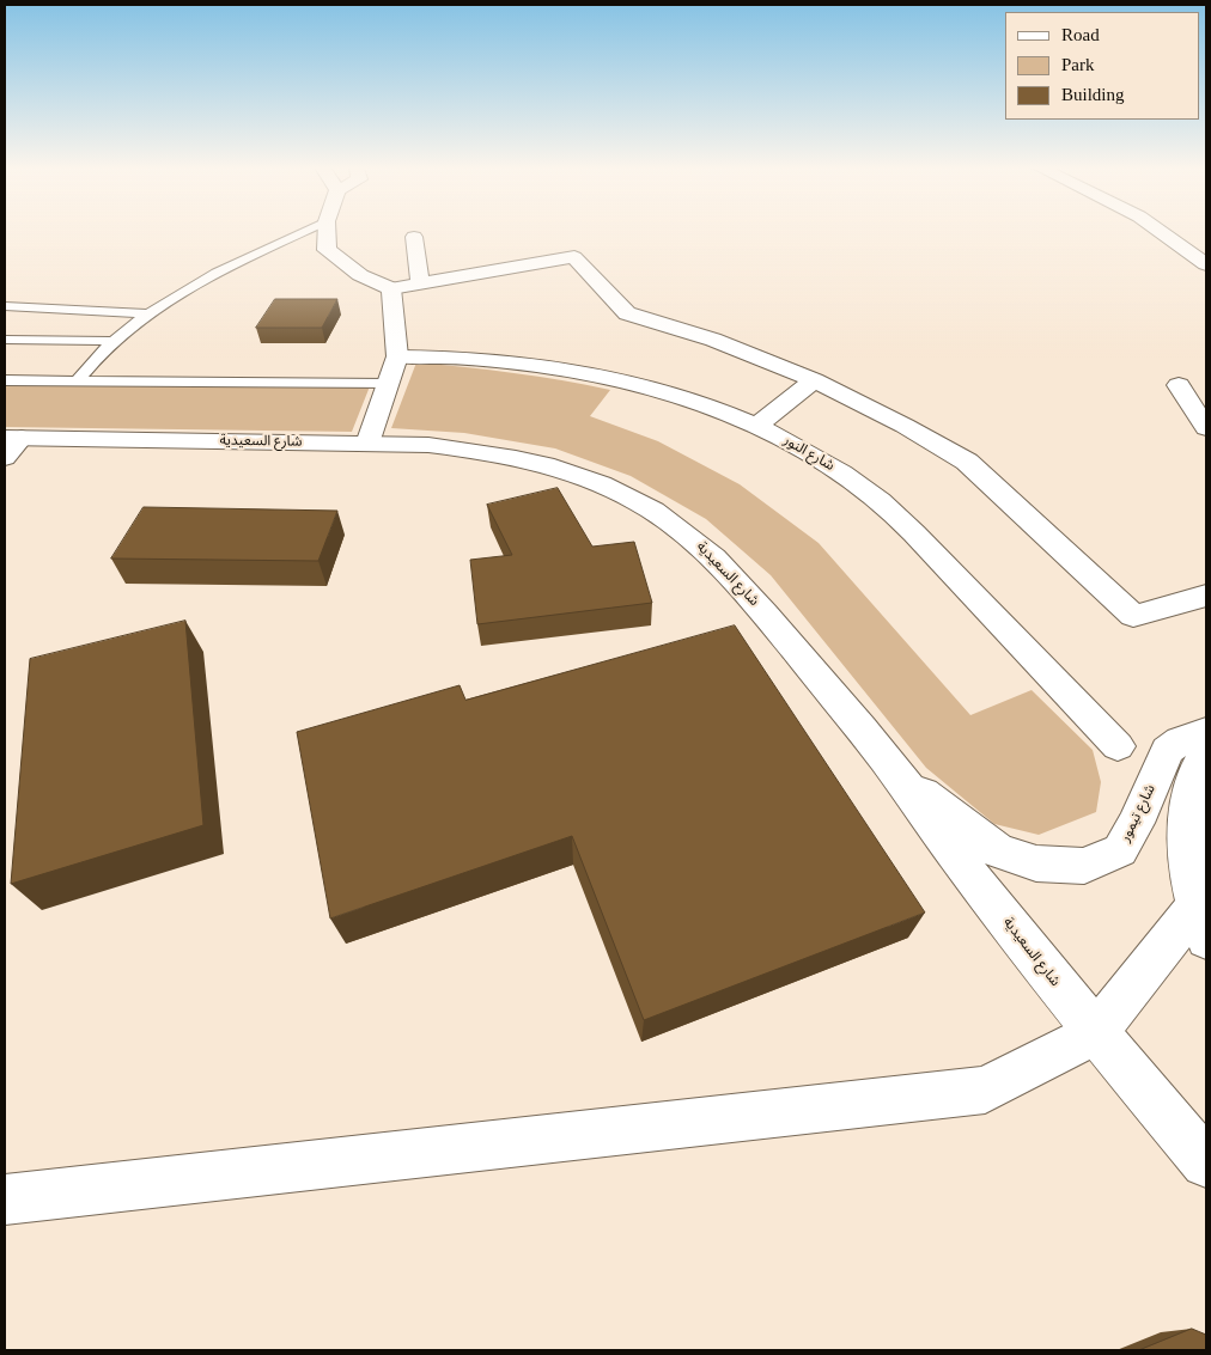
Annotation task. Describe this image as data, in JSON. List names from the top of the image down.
{
  "streets": {
    "street": ["شارع السعيدية", "شارع النور", "شارع تيمور"]
  },
  "crossings": [
    ["شارع السعيدية", "شارع تيمور"]
  ],
  "legend": ["Road", "Park", "Building"]
}
